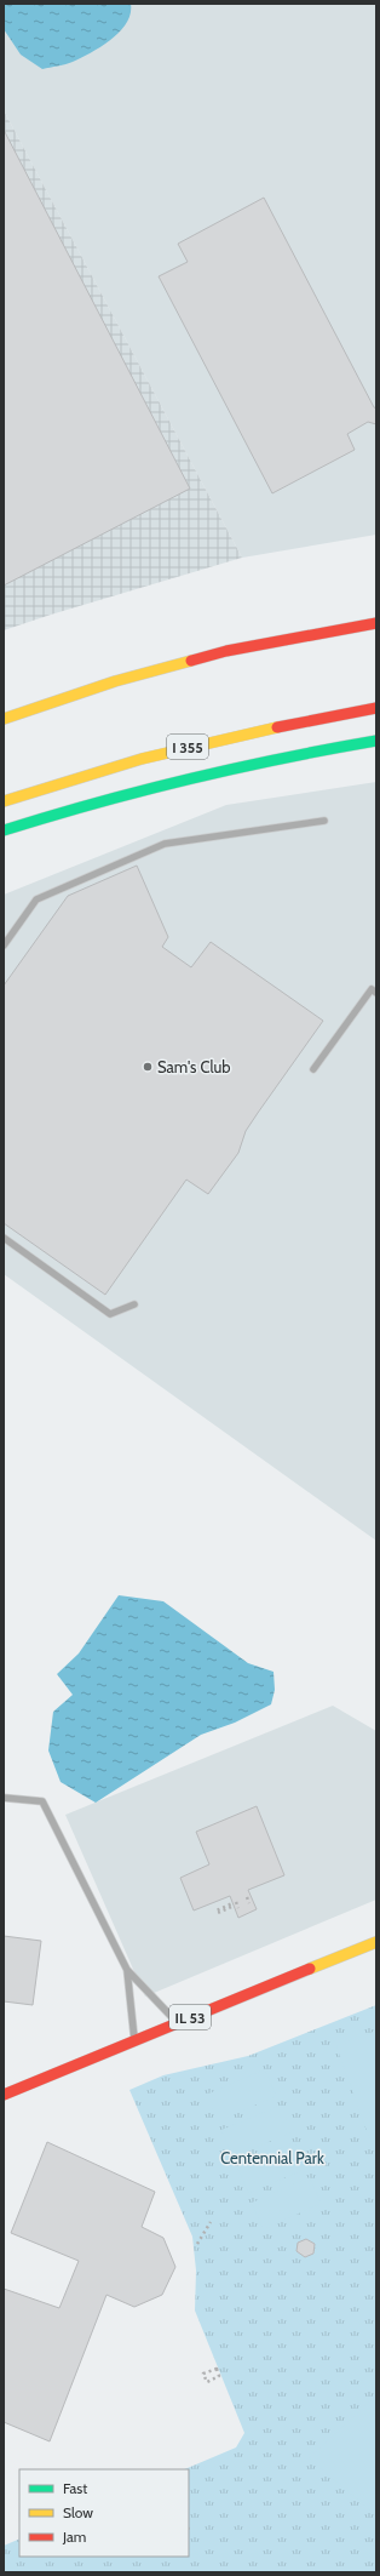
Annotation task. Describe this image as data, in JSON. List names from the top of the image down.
{
  "streets": {
    "main road": ["I 355", "IL 53"]
  },
  "parks": ["Centennial Park"],
  "places": ["Sam's Club"],
  "legend": ["Fast", "Slow", "Jam"]
}
